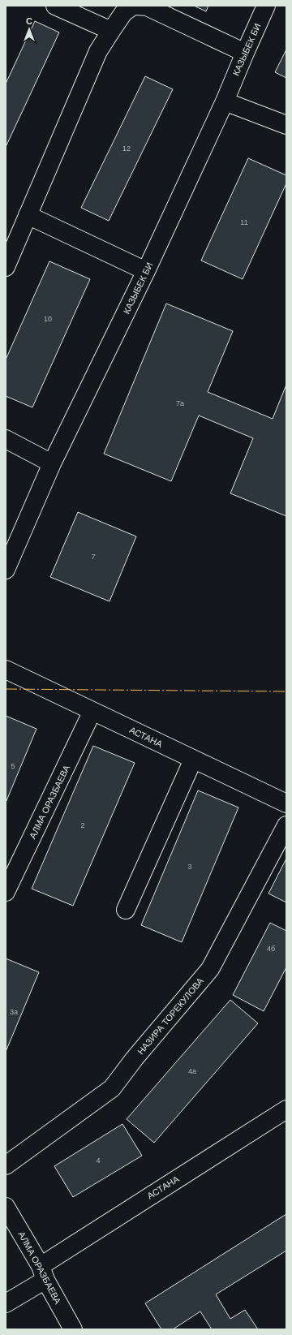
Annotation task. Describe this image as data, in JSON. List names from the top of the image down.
{
  "streets": {
    "street": [
      "КАЗЫБЕК БИ",
      "АСТАНА",
      "АЛМА ОРАЗБАЕВА",
      "НАЗИРА ТОРЕКУЛОВА"
    ]
  },
  "crossings": [
    ["АСТАНА", "АЛМА ОРАЗБАЕВА"]
  ],
  "house_numbers": [
    "12",
    "11",
    "10",
    "7а",
    "7",
    "5",
    "2",
    "3",
    "4б",
    "3а",
    "4а",
    "4"
  ],
  "north": "top"
}
